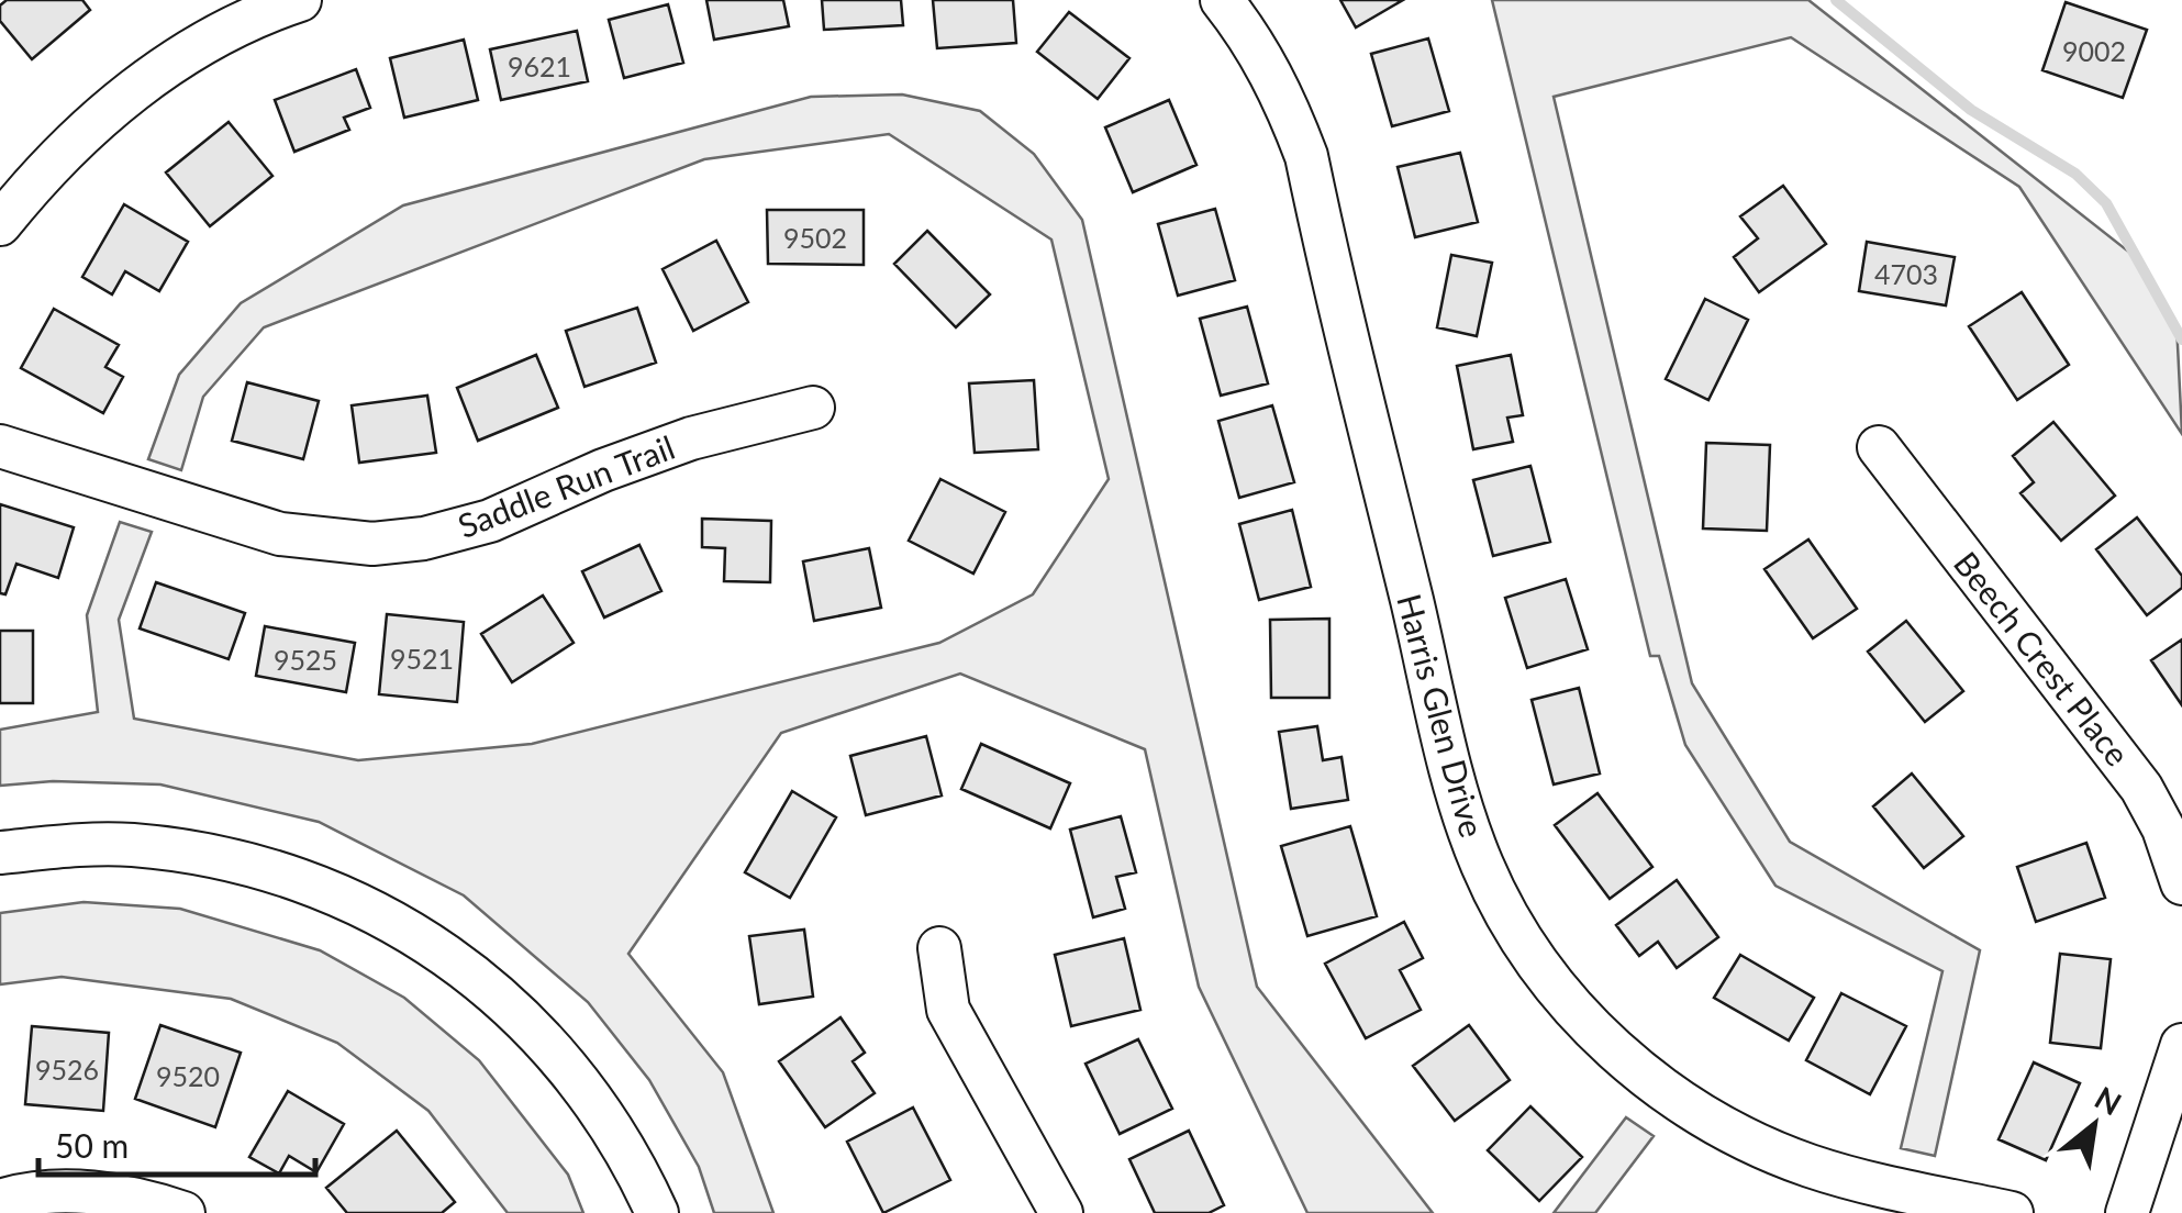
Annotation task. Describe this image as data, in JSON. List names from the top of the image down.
{
  "streets": {
    "street": ["Saddle Run Trail", "Beech Crest Place", "Harris Glen Drive"]
  },
  "house_numbers": [
    "9002",
    "9621",
    "9502",
    "4703",
    "9521",
    "9525",
    "9526",
    "9520"
  ],
  "scale_bar": "50 m",
  "north": "top right"
}
